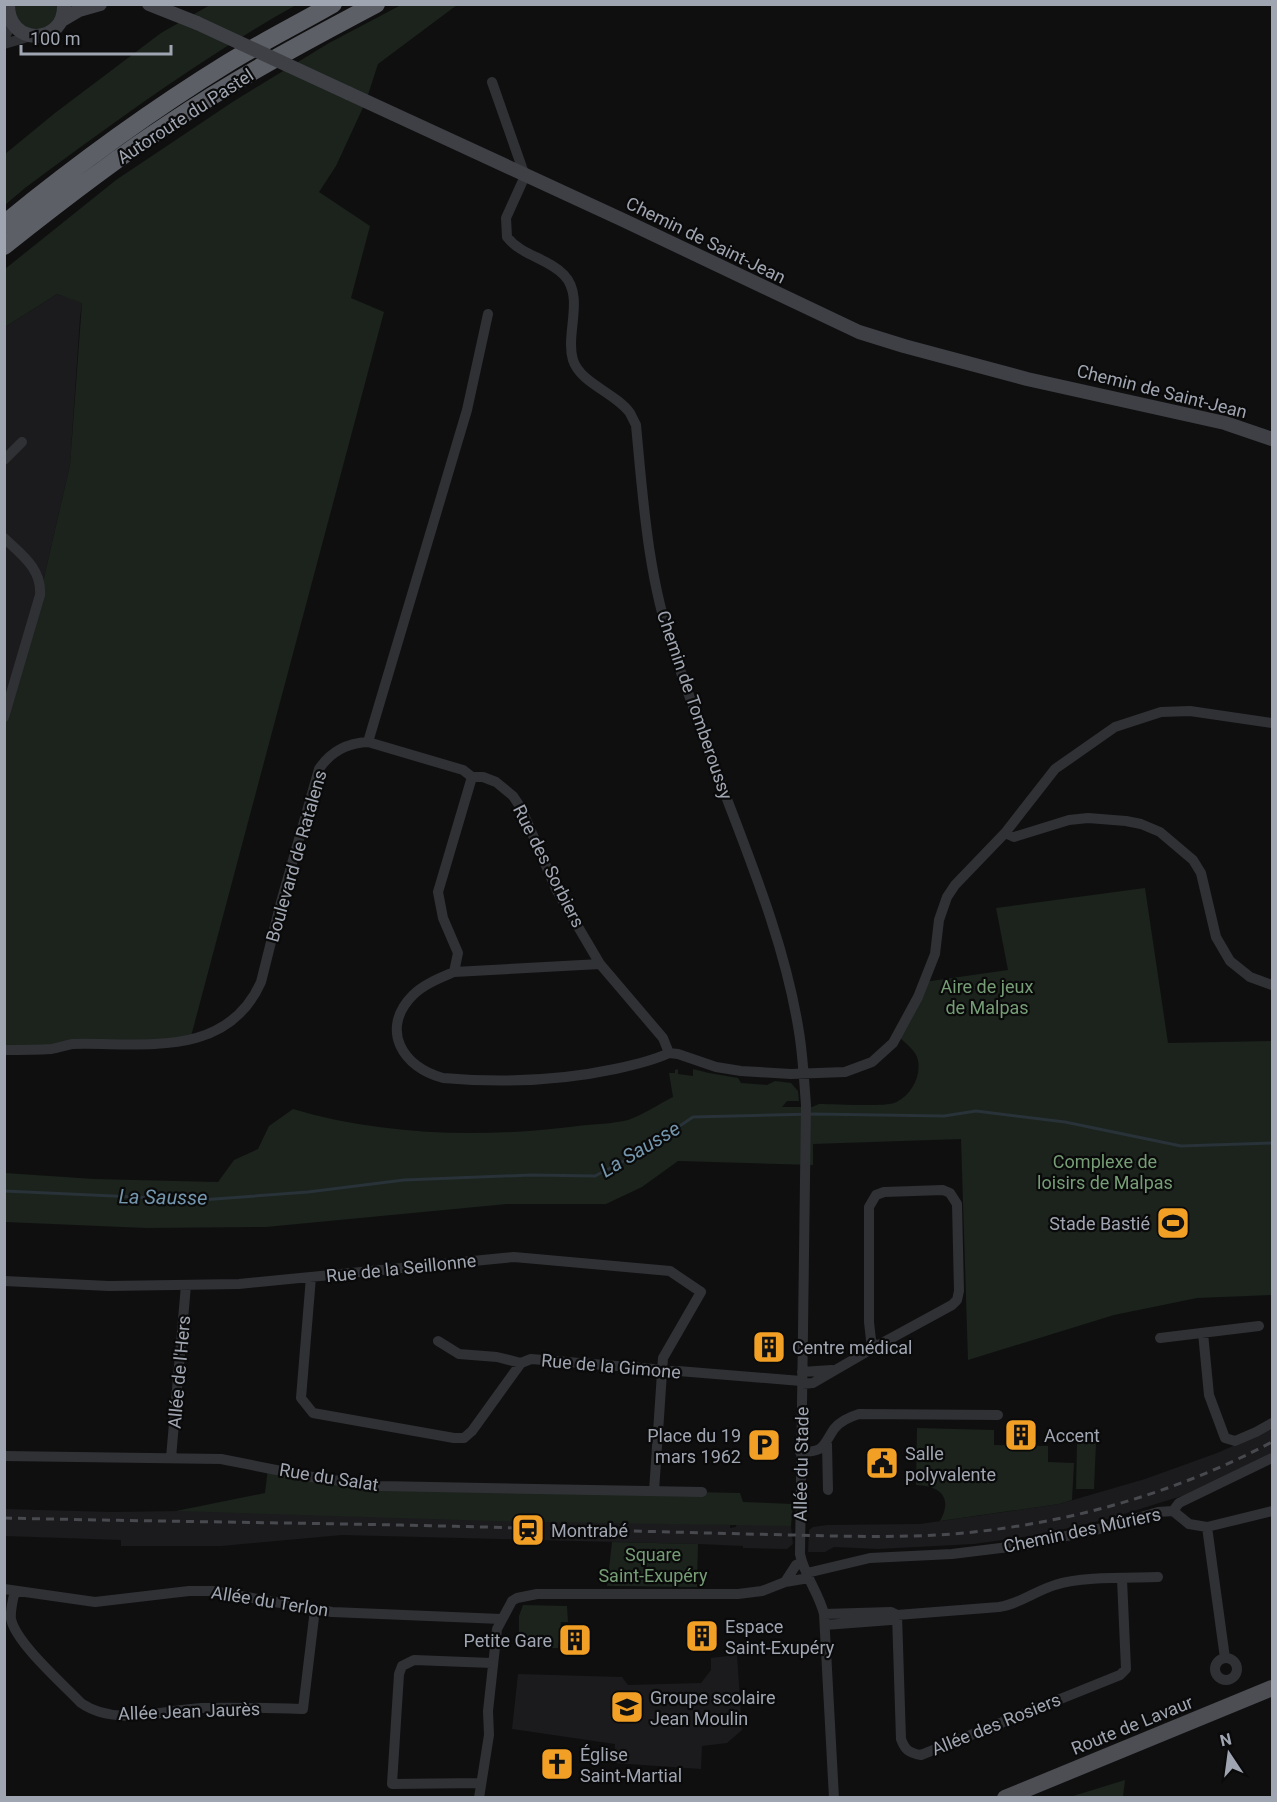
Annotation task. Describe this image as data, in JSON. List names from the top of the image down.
{
  "streets": {
    "highway": ["Autoroute du Pastel"],
    "main road": ["Route de Lavaur"],
    "street": [
      "Chemin de Saint-Jean",
      "Chemin de Tomberoussy",
      "Boulevard de Ratalens",
      "Rue des Sorbiers",
      "Rue de la Seillonne",
      "Rue de la Gimone",
      "Allée de l'Hers",
      "Allée du Stade",
      "Rue du Salat",
      "Chemin des Mûriers",
      "Allée du Terlon",
      "Allée Jean Jaurès",
      "Allée des Rosiers"
    ]
  },
  "crossings": [
    ["Chemin de Saint-Jean", "Chemin de Tomberoussy"],
    ["Chemin de Tomberoussy", "Allée du Stade"],
    ["Boulevard de Ratalens", "Rue des Sorbiers"],
    ["Rue de la Seillonne", "Rue de la Gimone"],
    ["Rue de la Seillonne", "Allée de l'Hers"],
    ["Rue de la Gimone", "Allée du Stade"],
    ["Allée de l'Hers", "Rue du Salat"],
    ["Allée du Stade", "Chemin des Mûriers"],
    ["Chemin des Mûriers", "Allée du Terlon"],
    ["Allée du Terlon", "Allée Jean Jaurès"]
  ],
  "water": ["La Sausse"],
  "parks": ["Aire de jeux de Malpas", "Complexe de loisirs de Malpas", "Square Saint-Exupéry"],
  "places": {
    "sports": ["Stade Bastié"],
    "building": [
      "Centre médical",
      "Accent",
      "Espace Saint-Exupéry",
      "Petite Gare"
    ],
    "parking": ["Place du 19 mars 1962"],
    "public building": ["Salle polyvalente"],
    "station": ["Montrabé"],
    "school or university": ["Groupe scolaire Jean Moulin"],
    "church": ["Église Saint-Martial"]
  },
  "scale_bar": "100 m",
  "north": "top"
}
